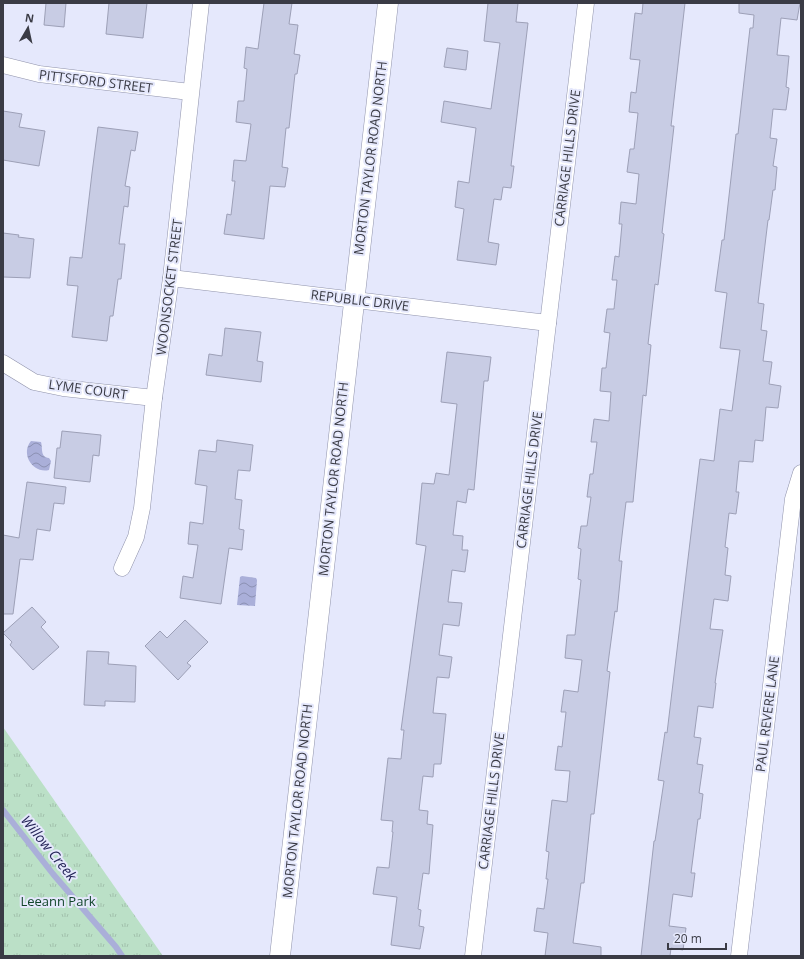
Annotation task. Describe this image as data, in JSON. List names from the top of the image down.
{
  "streets": {
    "street": [
      "PITTSFORD STREET",
      "MORTON TAYLOR ROAD NORTH",
      "CARRIAGE HILLS DRIVE",
      "WOONSOCKET STREET",
      "REPUBLIC DRIVE",
      "LYME COURT",
      "PAUL REVERE LANE"
    ]
  },
  "crossings": [
    ["PITTSFORD STREET", "WOONSOCKET STREET"],
    ["MORTON TAYLOR ROAD NORTH", "REPUBLIC DRIVE"],
    ["CARRIAGE HILLS DRIVE", "REPUBLIC DRIVE"],
    ["WOONSOCKET STREET", "REPUBLIC DRIVE"],
    ["WOONSOCKET STREET", "LYME COURT"]
  ],
  "water": ["Willow Creek"],
  "parks": ["Leeann Park"],
  "scale_bar": "20 m",
  "north": "top"
}
